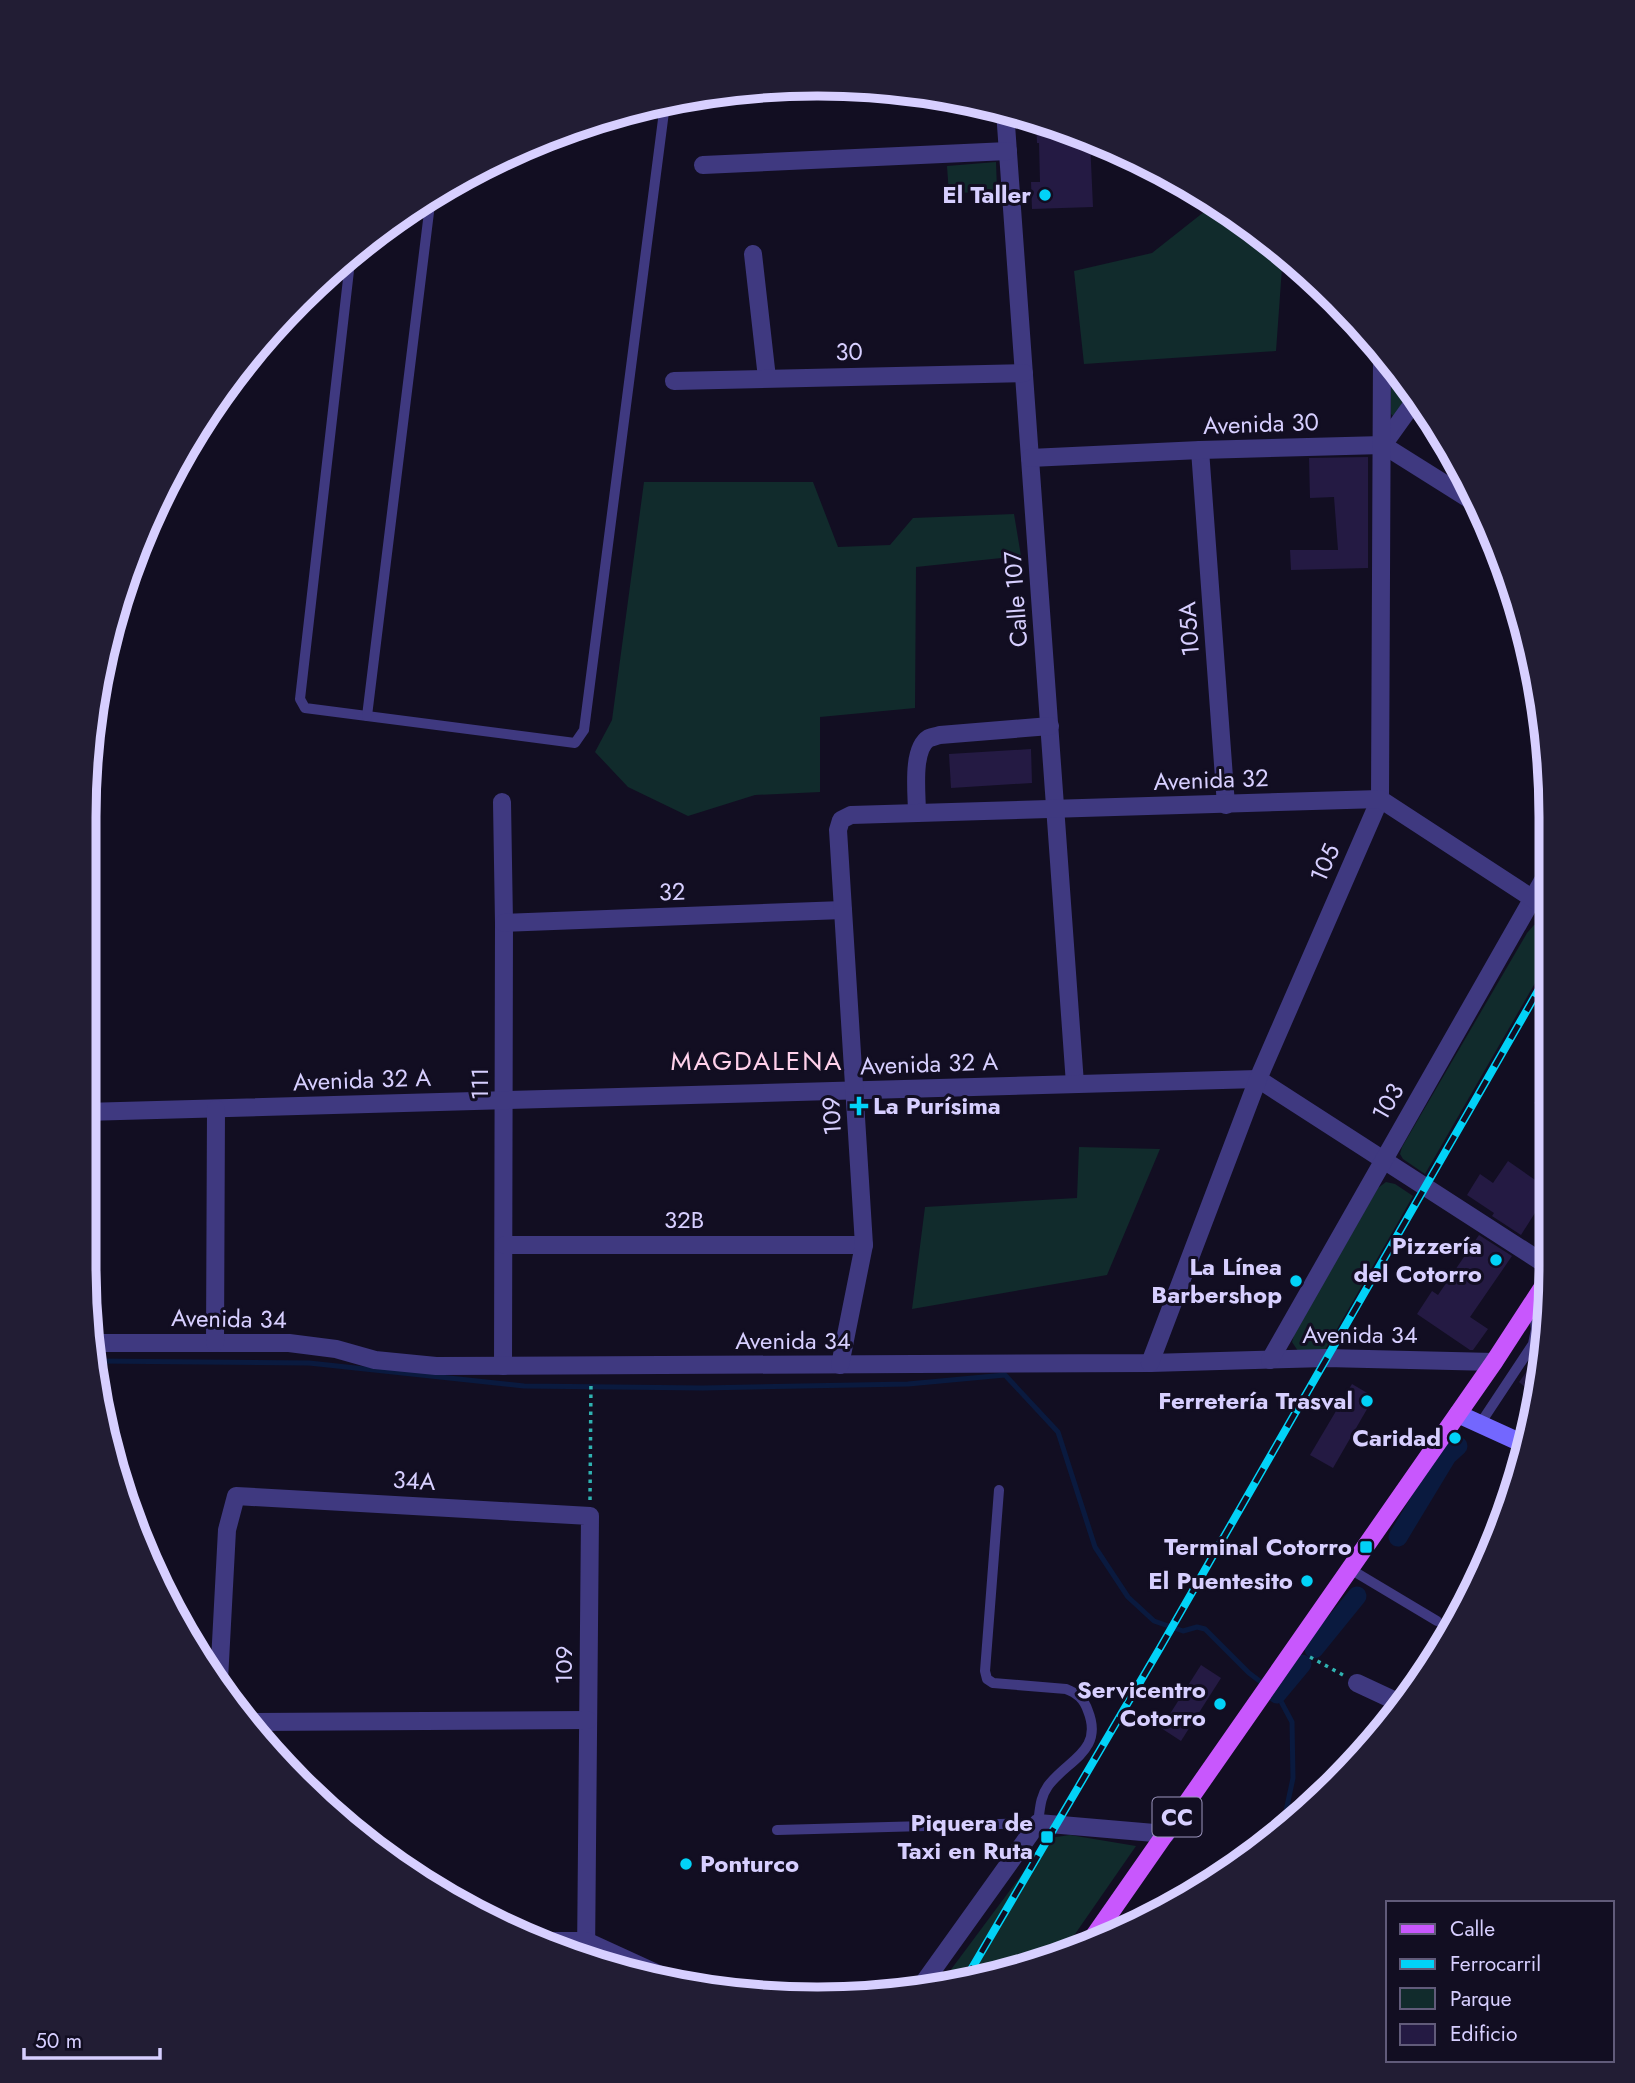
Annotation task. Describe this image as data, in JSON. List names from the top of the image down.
{
  "streets": {
    "main road": ["CC"],
    "street": [
      "30",
      "Avenida 30",
      "Calle 107",
      "105A",
      "Avenida 32",
      "105",
      "32",
      "Avenida 32 A",
      "111",
      "103",
      "109",
      "32B",
      "Avenida 34",
      "34A"
    ]
  },
  "crossings": [
    ["30", "Calle 107"],
    ["Avenida 30", "Calle 107"],
    ["Avenida 30", "105A"],
    ["Avenida 30", "105"],
    ["Calle 107", "Avenida 32"],
    ["Calle 107", "Avenida 32 A"],
    ["105A", "Avenida 32"],
    ["Avenida 32", "105"],
    ["Avenida 32", "109"],
    ["105", "Avenida 32 A"],
    ["105", "Avenida 34"],
    ["32", "111"],
    ["32", "109"],
    ["Avenida 32 A", "111"],
    ["Avenida 32 A", "109"],
    ["111", "32B"],
    ["111", "Avenida 34"],
    ["103", "Avenida 34"],
    ["109", "32B"],
    ["109", "Avenida 34"],
    ["109", "34A"],
    ["Avenida 34", "CC"]
  ],
  "districts": ["MAGDALENA"],
  "places": {
    "other": [
      "El Taller",
      "Pizzería del Cotorro",
      "La Línea Barbershop",
      "Ferretería Trasval",
      "Caridad",
      "El Puentesito",
      "Servicentro Cotorro",
      "Ponturco"
    ],
    "health": ["La Purísima"],
    "transit": ["Terminal Cotorro", "Piquera de Taxi en Ruta"]
  },
  "legend": [
    "Calle",
    "Ferrocarril",
    "Parque",
    "Edificio"
  ],
  "scale_bar": "50 m"
}
